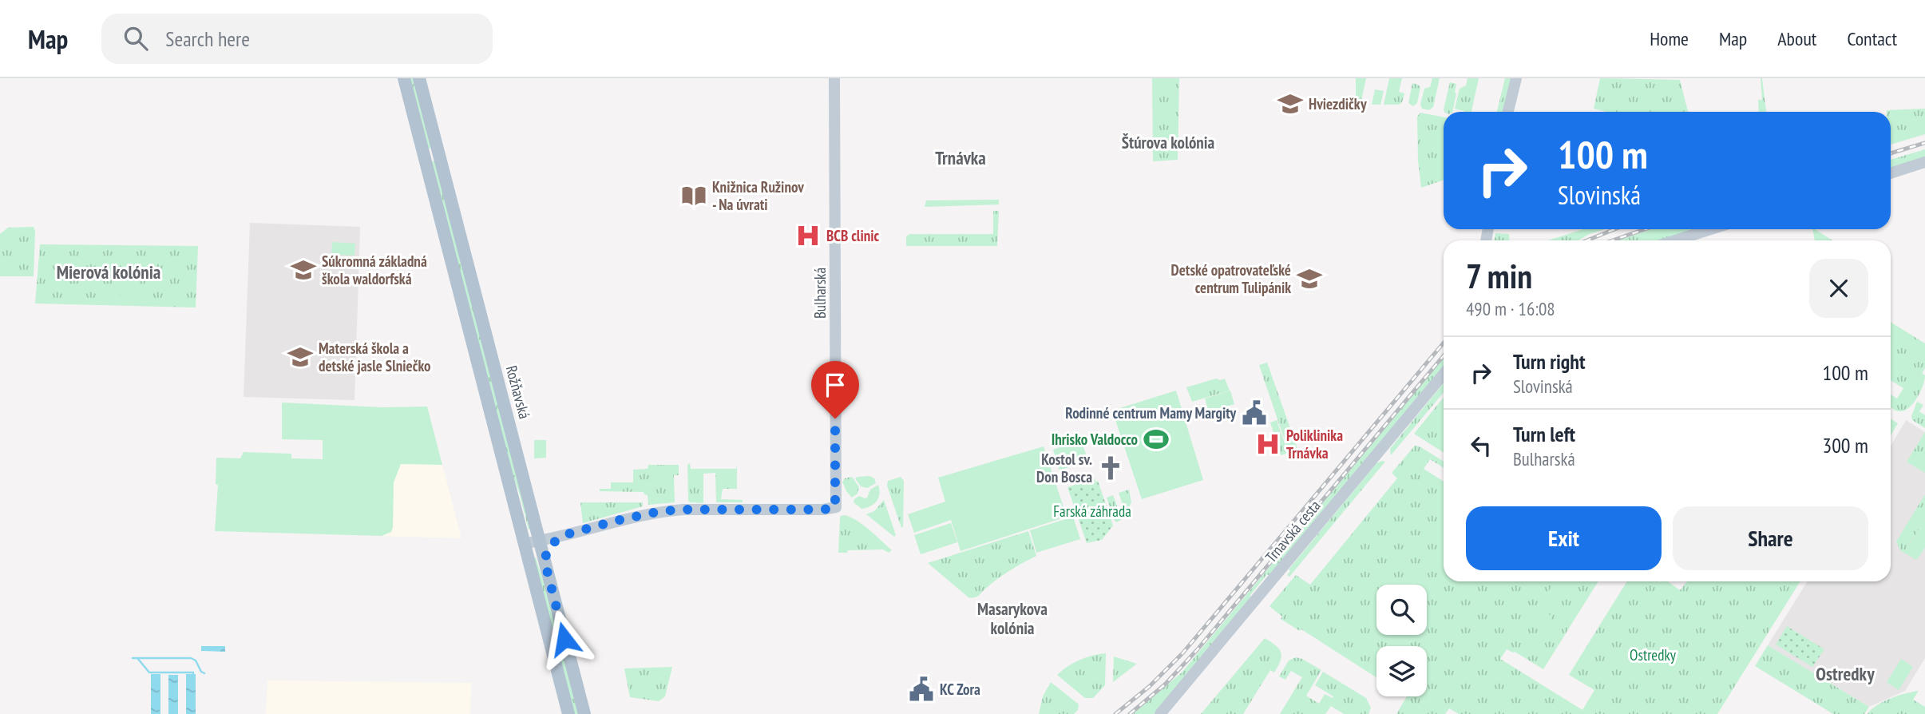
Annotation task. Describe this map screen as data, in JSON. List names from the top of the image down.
{
  "streets": {
    "main road": ["Rožňavská"],
    "street": ["Bulharská", "Trnavská cesta"]
  },
  "districts": [
    "Štúrova kolónia",
    "Trnávka",
    "Mierová kolónia",
    "Masarykova kolónia",
    "Ostredky"
  ],
  "parks": ["Farská záhrada", "Ostredky"],
  "places": {
    "school or university": [
      "Hviezdičky",
      "Súkromná základná škola waldorfská",
      "Detské opatrovateľské centrum Tulipánik",
      "Materská škola a detské jasle Slniečko"
    ],
    "library": ["Knižnica Ružinov - Na úvrati"],
    "hospital": ["BCB clinic", "Poliklinika Trnávka"],
    "public building": ["Rodinné centrum Mamy Margity", "KC Zora"],
    "sports": ["Ihrisko Valdocco"],
    "church": ["Kostol sv. Don Bosca"]
  },
  "page": {
    "header": "Map",
    "search": "Search here",
    "nav": [
      "Home",
      "Map",
      "About",
      "Contact"
    ],
    "turn": ["100 m", "Slovinská"],
    "heading": ["7 min", "490 m · 16:08"],
    "list": [
      {
        "name": "Turn right",
        "note": "Slovinská",
        "value": "100 m"
      },
      {
        "name": "Turn left",
        "note": "Bulharská",
        "value": "300 m"
      }
    ],
    "buttons": ["Exit", "Share"]
  }
}
